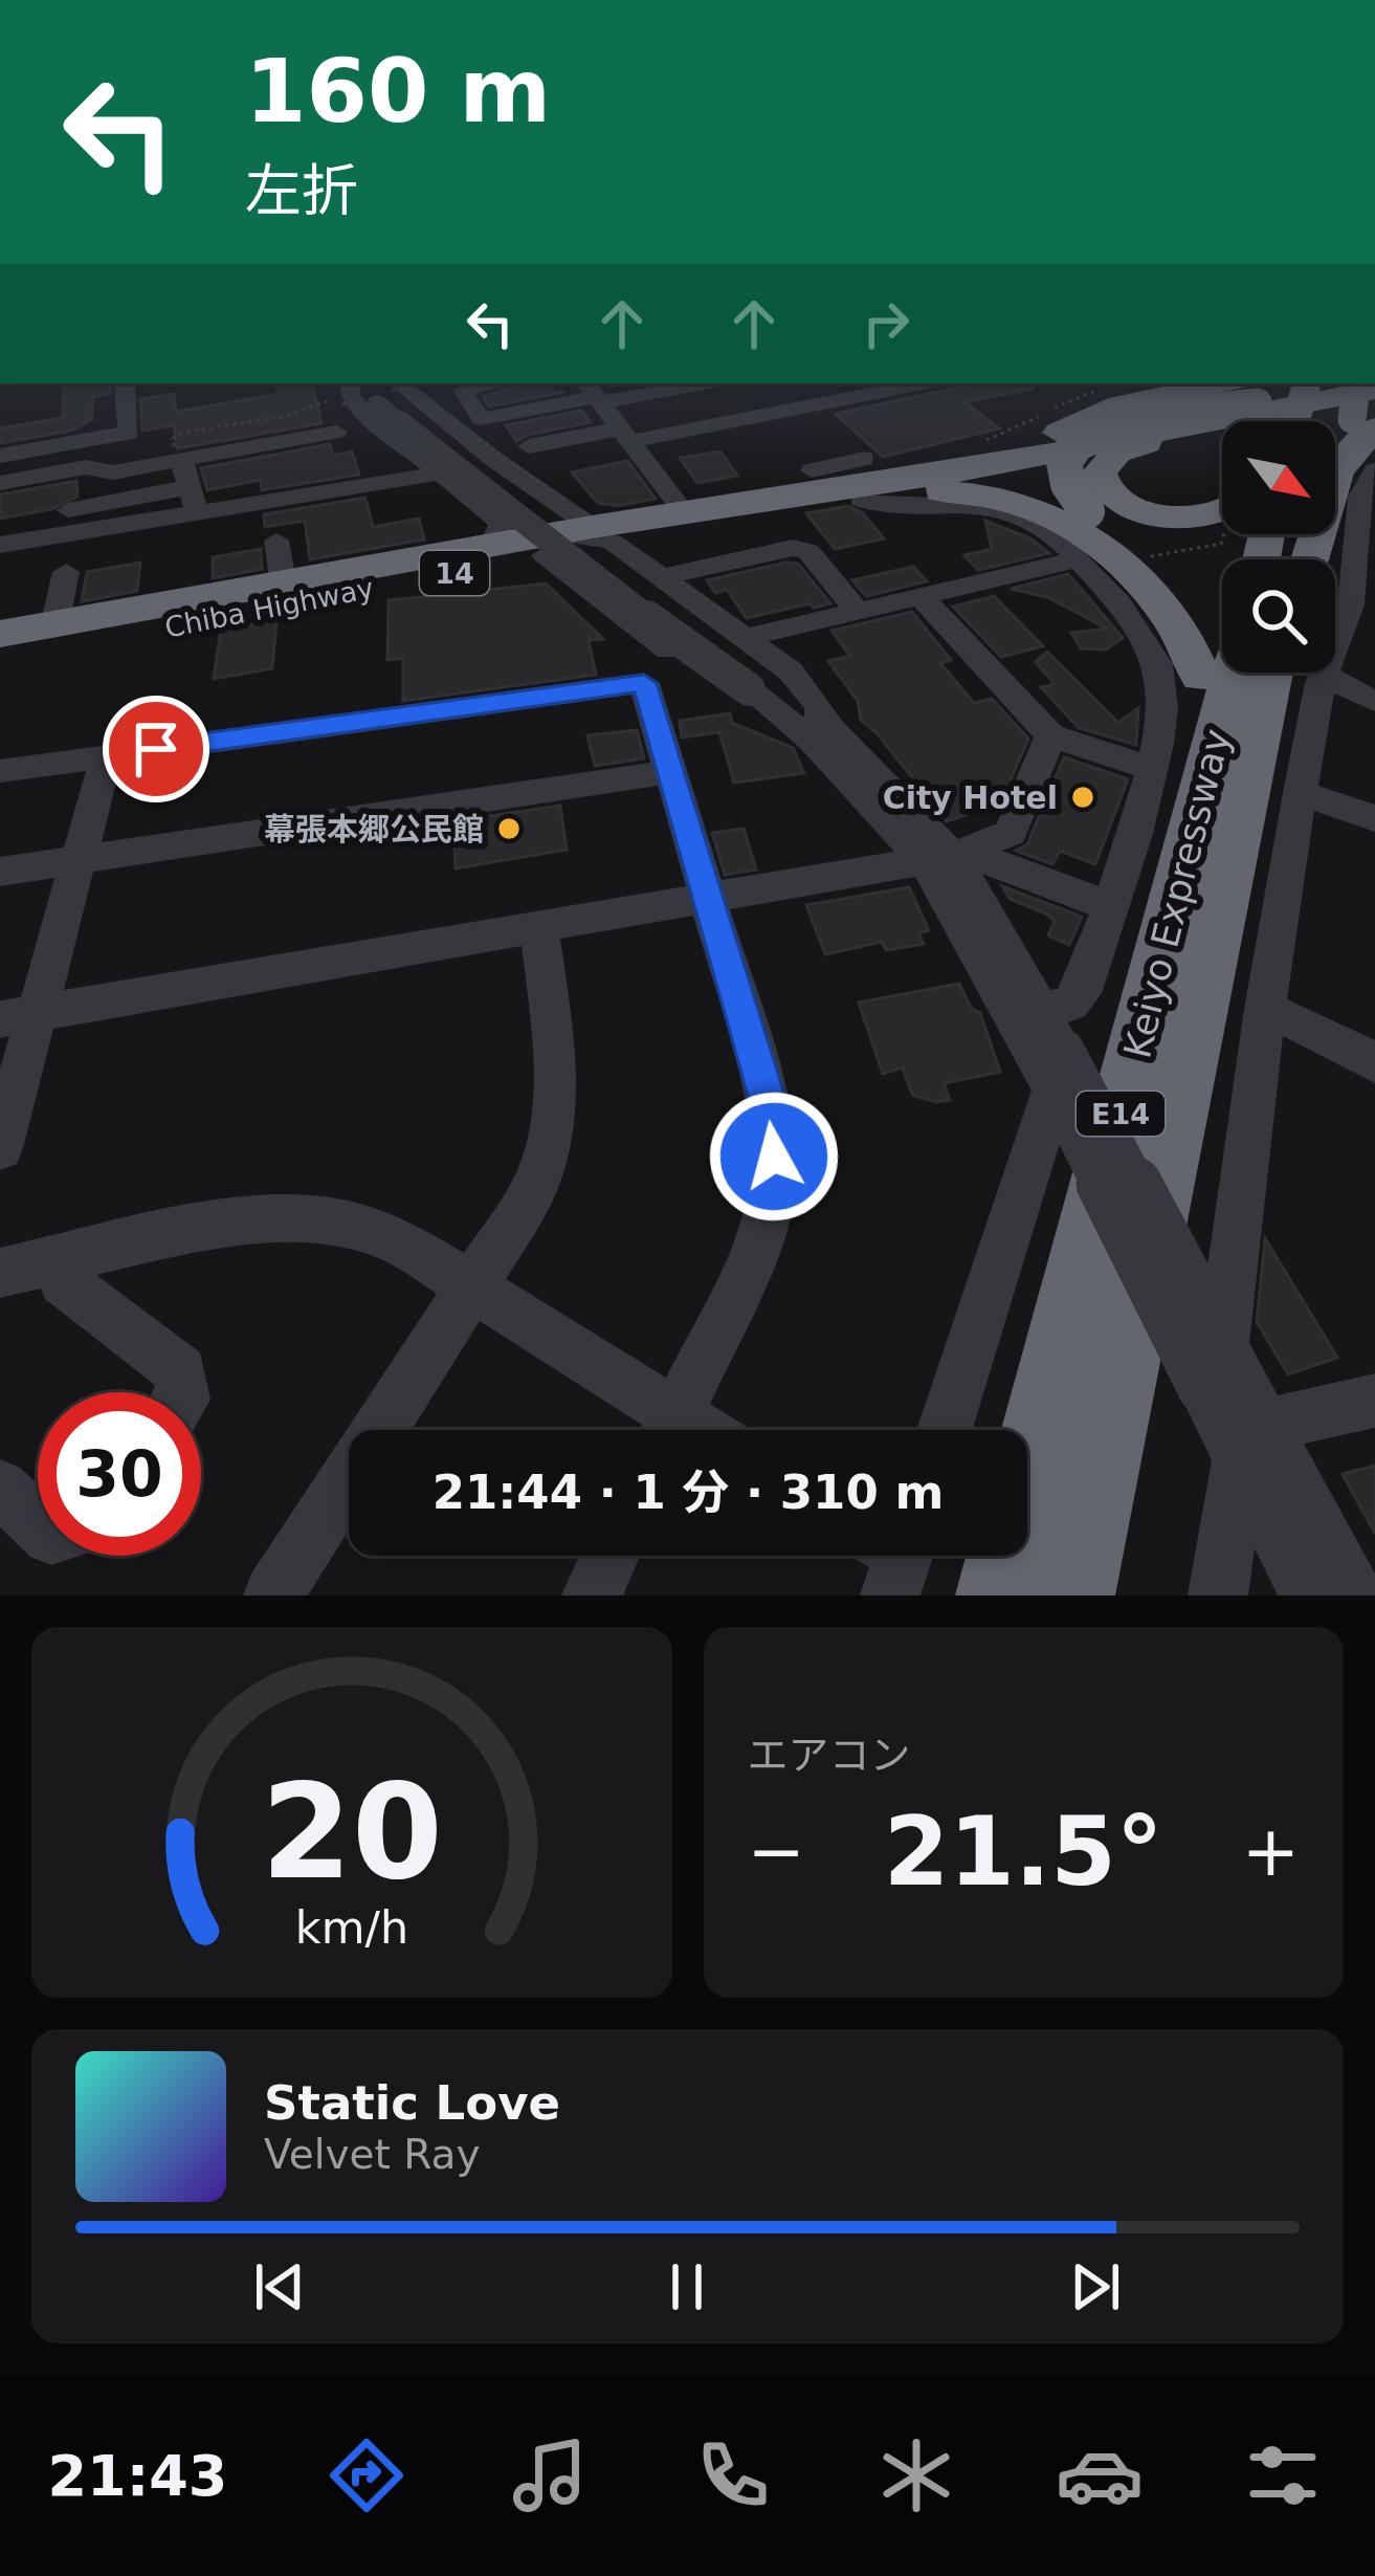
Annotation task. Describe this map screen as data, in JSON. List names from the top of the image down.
{
  "streets": {
    "highway": [
      "14",
      "Chiba Highway",
      "Keiyo Expressway",
      "E14"
    ]
  },
  "places": ["City Hotel", "幕張本郷公民館"],
  "north": "bottom right",
  "page": {
    "turn": ["160 m", "左折"],
    "limit": "30",
    "trip": "21:44 · 1 分 · 310 m",
    "tile": "エアコン",
    "heat": ["−", "21.5°", "+"],
    "song": ["Static Love", "Velvet Ray"],
    "tabs": "21:43",
    "gauge": ["20", "km/h"]
  }
}
